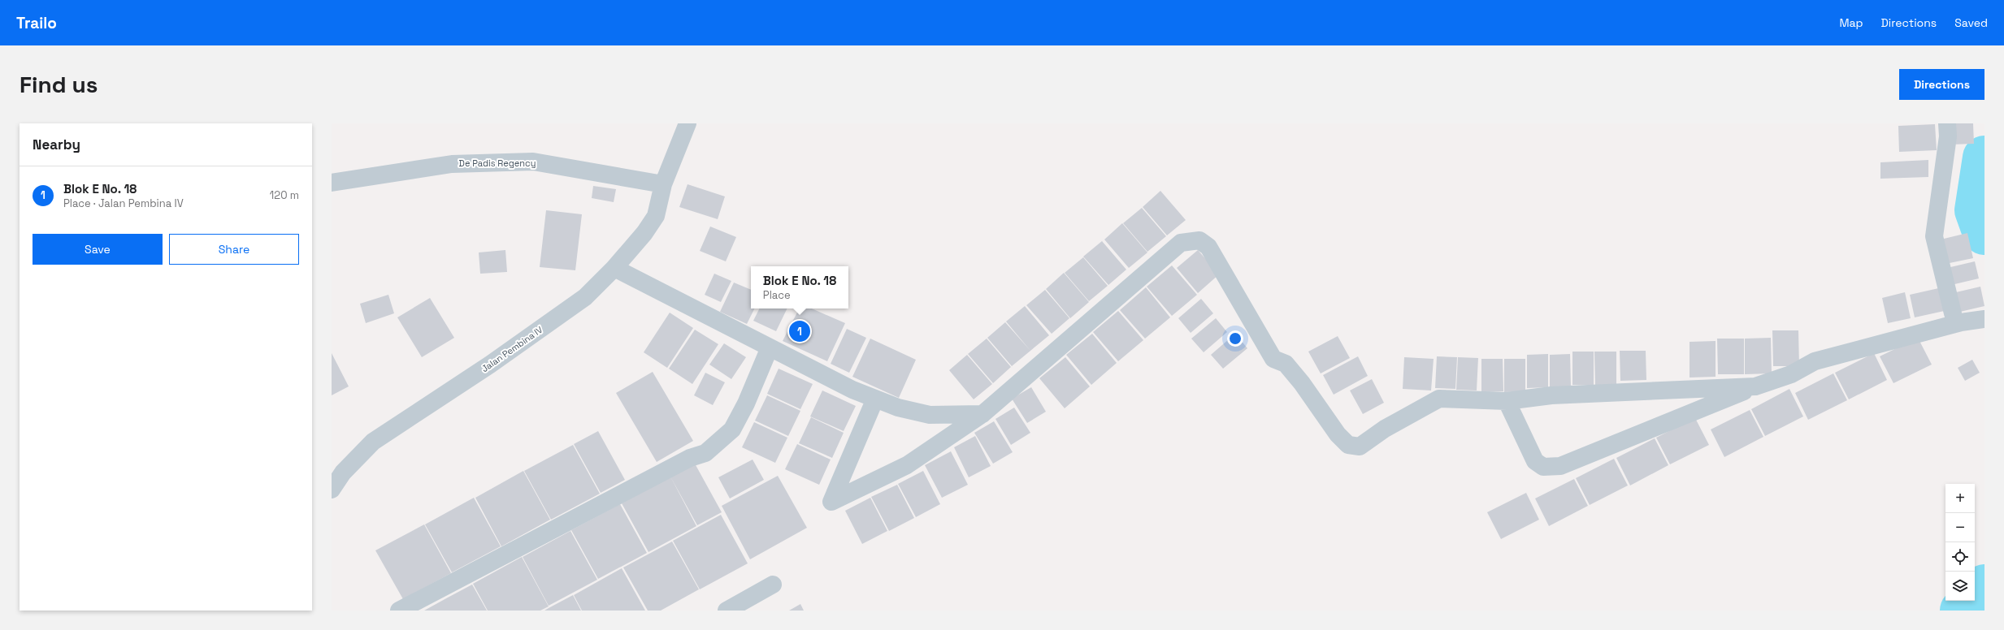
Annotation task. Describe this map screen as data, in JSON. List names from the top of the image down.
{
  "streets": {
    "street": ["De Padis Regency", "Jalan Pembina IV"]
  },
  "crossings": [
    ["De Padis Regency", "Jalan Pembina IV"]
  ],
  "page": {
    "header": "Trailo",
    "nav": ["Map", "Directions", "Saved"],
    "buttons": [
      "Directions",
      ["Save", "Share"]
    ],
    "title": "Find us",
    "heading": "Nearby",
    "list": [
      {
        "mark": "1",
        "name": "Blok E No. 18",
        "note": "Place · Jalan Pembina IV",
        "value": "120 m"
      }
    ],
    "popup": ["Blok E No. 18", "Place"],
    "pins": "1",
    "map_buttons": ["+", "−"]
  }
}
